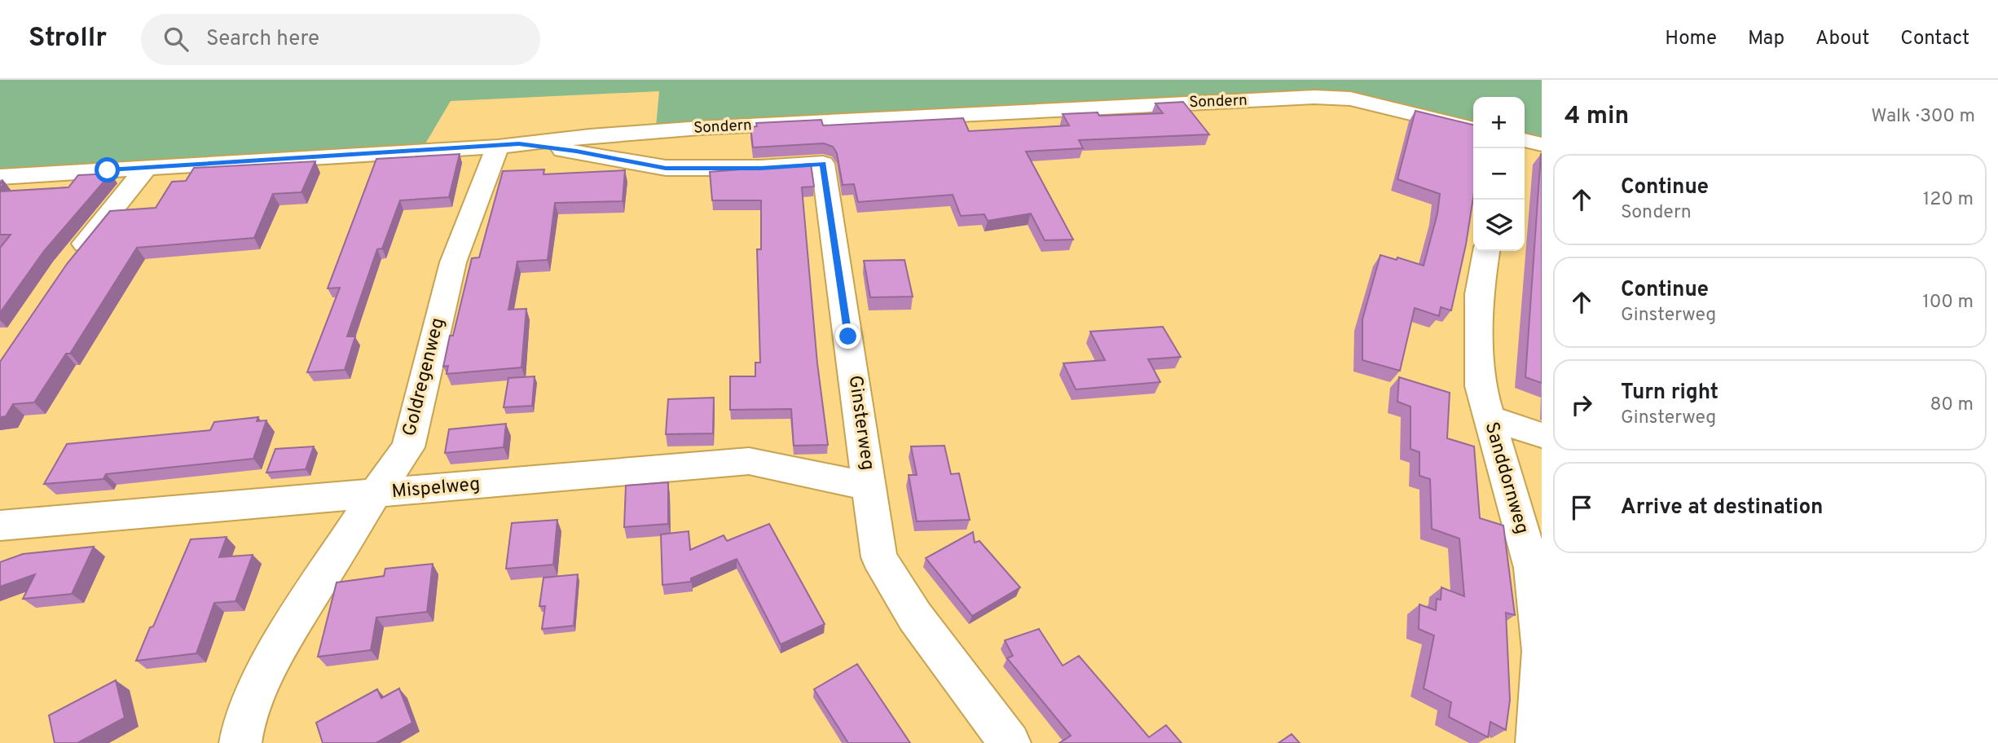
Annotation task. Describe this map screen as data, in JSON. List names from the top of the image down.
{
  "streets": {
    "street": [
      "Sondern",
      "Goldregenweg",
      "Ginsterweg",
      "Sanddornweg",
      "Mispelweg"
    ]
  },
  "crossings": [
    ["Sondern", "Goldregenweg"],
    ["Sondern", "Ginsterweg"],
    ["Goldregenweg", "Ginsterweg"],
    ["Goldregenweg", "Mispelweg"],
    ["Ginsterweg", "Mispelweg"]
  ],
  "page": {
    "header": "Strollr",
    "search": "Search here",
    "nav": [
      "Home",
      "Map",
      "About",
      "Contact"
    ],
    "heading": ["4 min", "Walk · 300 m"],
    "map_buttons": ["+", "−"],
    "list": [
      ["Continue", "Sondern", "120 m"],
      ["Continue", "Ginsterweg", "100 m"],
      ["Turn right", "Ginsterweg", "80 m"],
      "Arrive at destination"
    ]
  }
}
